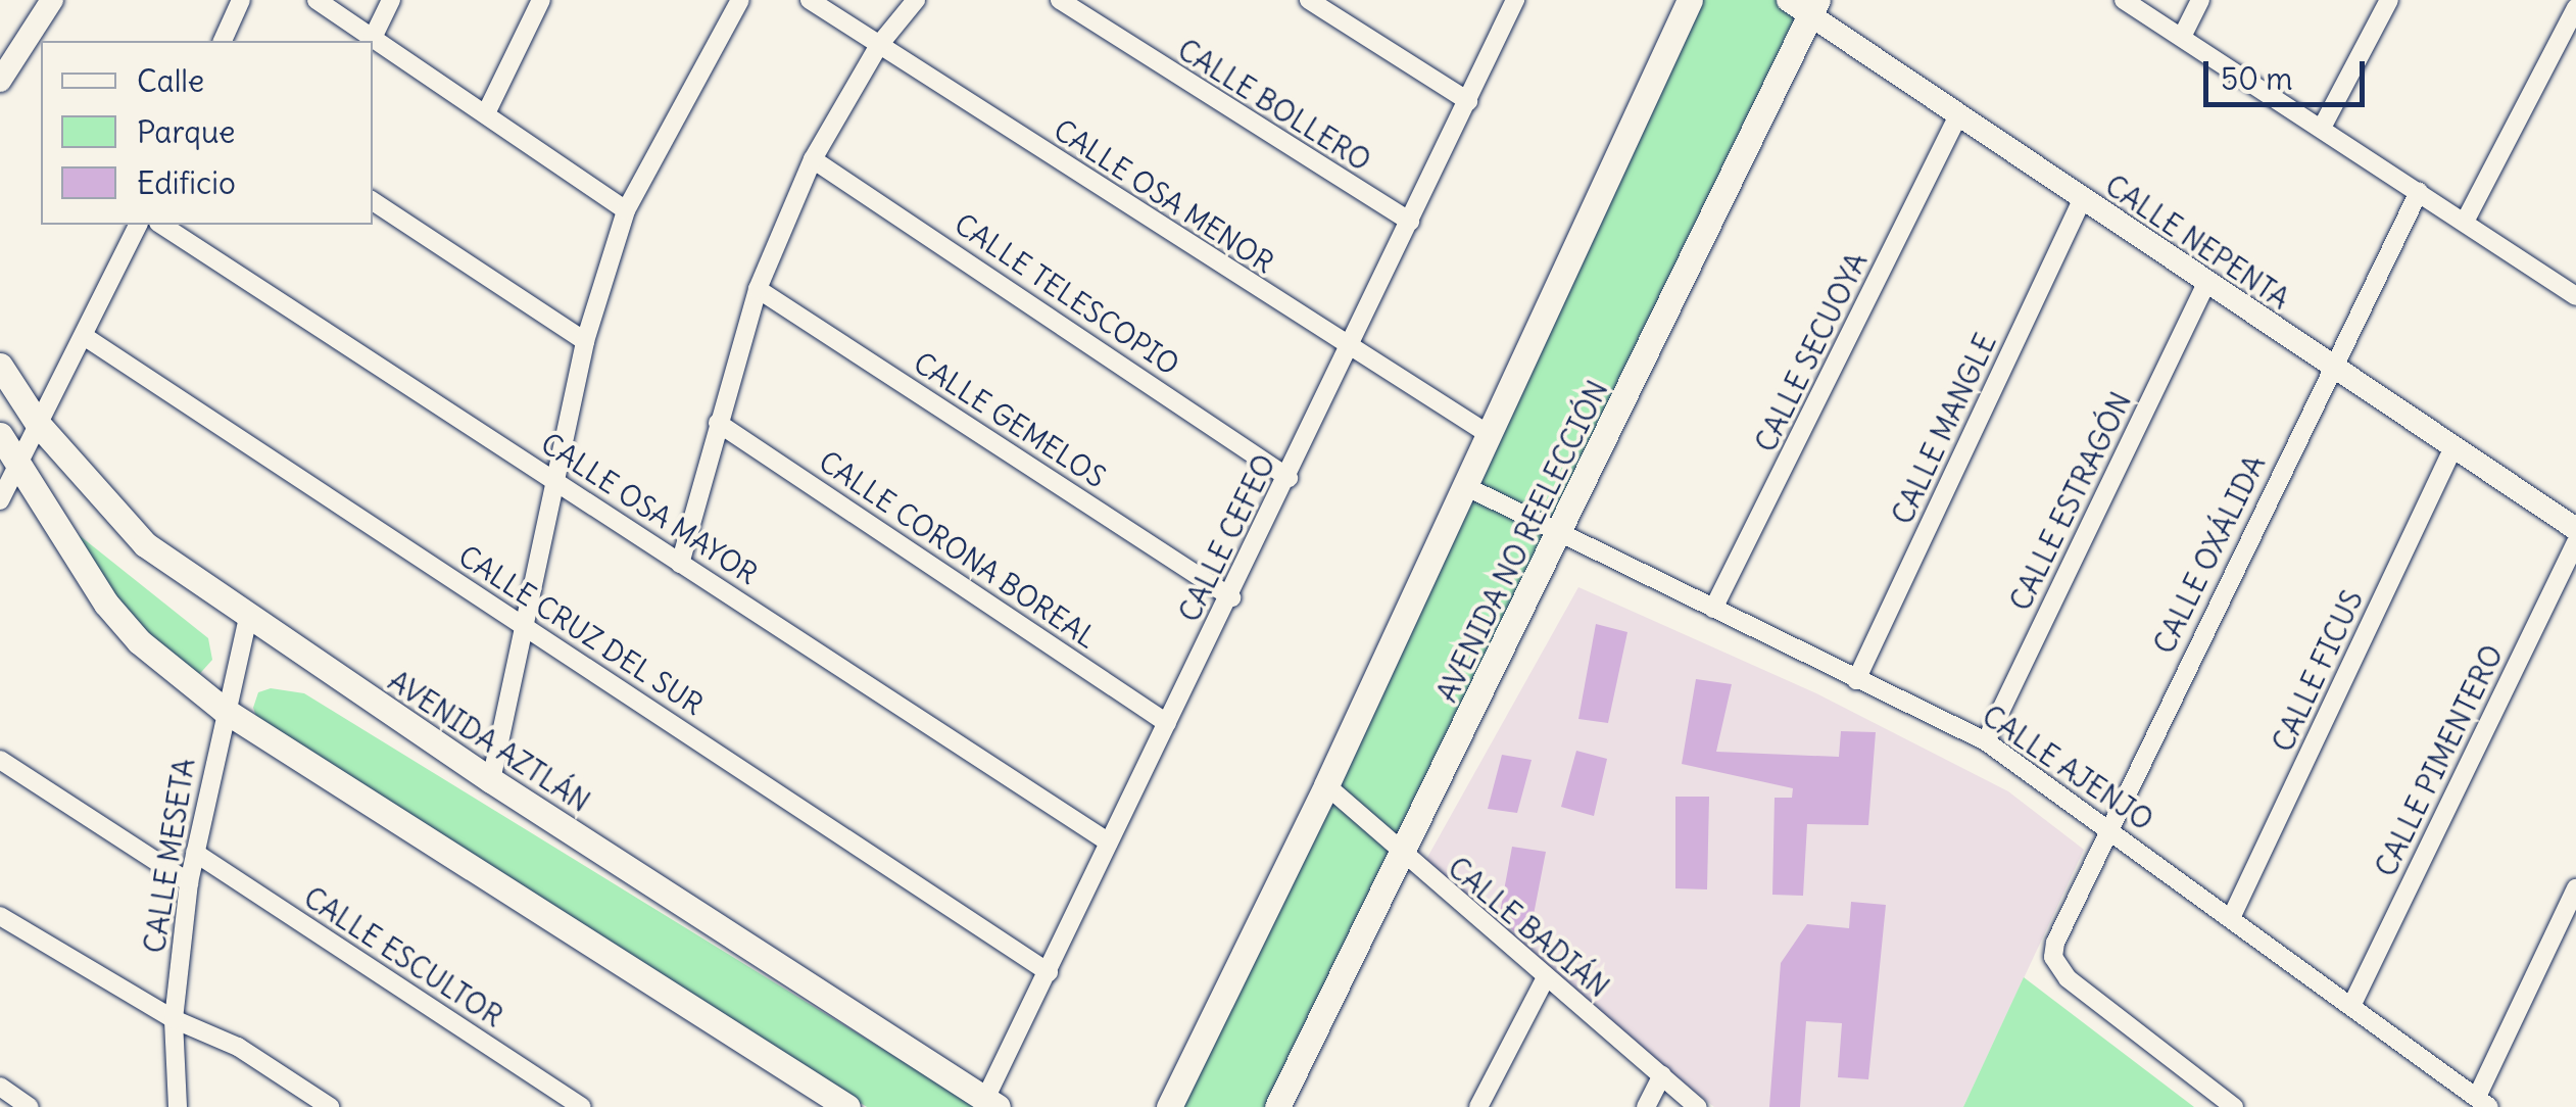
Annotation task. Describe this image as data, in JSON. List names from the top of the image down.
{
  "streets": {
    "main road": ["AVENIDA NO REELECCIÓN", "AVENIDA AZTLÁN"],
    "street": [
      "CALLE BOLLERO",
      "CALLE OSA MENOR",
      "CALLE NEPENTA",
      "CALLE TELESCOPIO",
      "CALLE SECUOYA",
      "CALLE GEMELOS",
      "CALLE MANGLE",
      "CALLE ESTRAGÓN",
      "CALLE OSA MAYOR",
      "CALLE CEFEO",
      "CALLE CORONA BOREAL",
      "CALLE OXÁLIDA",
      "CALLE CRUZ DEL SUR",
      "CALLE FICUS",
      "CALLE PIMENTERO",
      "CALLE AJENJO",
      "CALLE MESETA",
      "CALLE BADIÁN",
      "CALLE ESCULTOR"
    ]
  },
  "crossings": [
    ["CALLE BOLLERO", "CALLE CEFEO"],
    ["CALLE OSA MENOR", "CALLE CEFEO"],
    ["CALLE NEPENTA", "CALLE SECUOYA"],
    ["CALLE NEPENTA", "CALLE MANGLE"],
    ["CALLE NEPENTA", "CALLE ESTRAGÓN"],
    ["CALLE NEPENTA", "AVENIDA NO REELECCIÓN"],
    ["CALLE NEPENTA", "CALLE OXÁLIDA"],
    ["CALLE NEPENTA", "CALLE FICUS"],
    ["CALLE TELESCOPIO", "CALLE CEFEO"],
    ["CALLE SECUOYA", "CALLE AJENJO"],
    ["CALLE GEMELOS", "CALLE CEFEO"],
    ["CALLE MANGLE", "CALLE AJENJO"],
    ["CALLE ESTRAGÓN", "CALLE AJENJO"],
    ["CALLE OSA MAYOR", "CALLE CEFEO"],
    ["CALLE CEFEO", "CALLE CORONA BOREAL"],
    ["CALLE CEFEO", "CALLE CRUZ DEL SUR"],
    ["CALLE CEFEO", "AVENIDA AZTLÁN"],
    ["AVENIDA NO REELECCIÓN", "CALLE AJENJO"],
    ["AVENIDA NO REELECCIÓN", "CALLE BADIÁN"],
    ["CALLE OXÁLIDA", "CALLE AJENJO"],
    ["CALLE FICUS", "CALLE AJENJO"],
    ["AVENIDA AZTLÁN", "CALLE MESETA"],
    ["CALLE PIMENTERO", "CALLE AJENJO"],
    ["CALLE MESETA", "CALLE ESCULTOR"]
  ],
  "legend": ["Calle", "Parque", "Edificio"],
  "scale_bar": "50 m"
}
